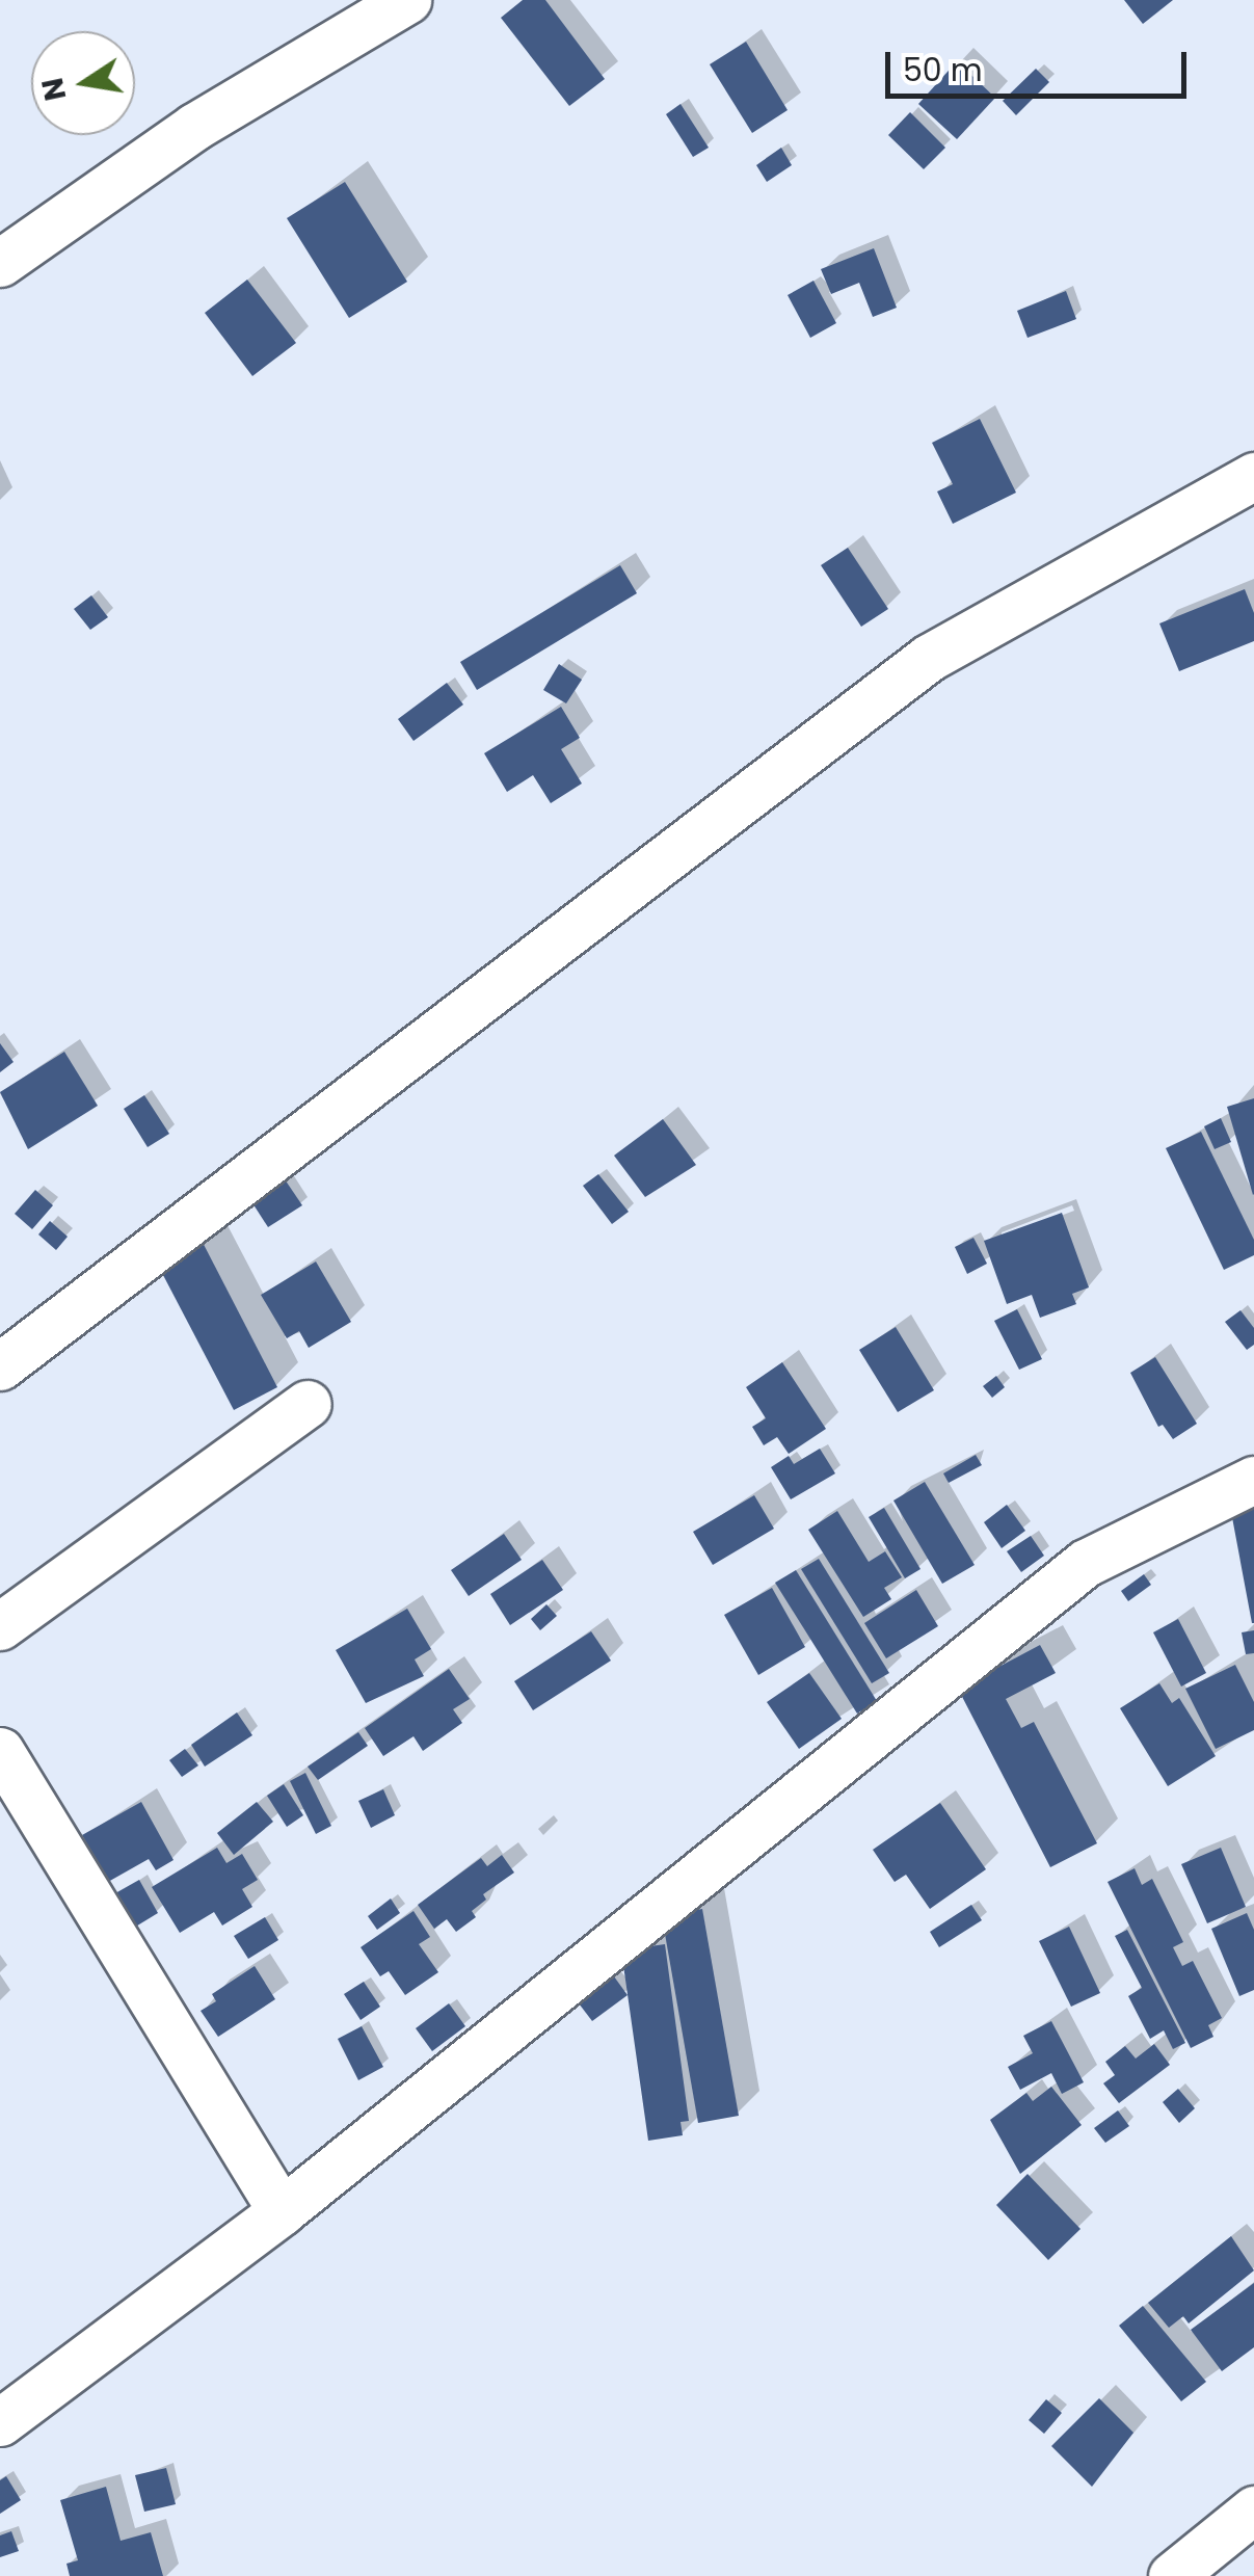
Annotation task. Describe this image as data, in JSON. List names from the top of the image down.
{
  "scale_bar": "50 m",
  "north": "left"
}
